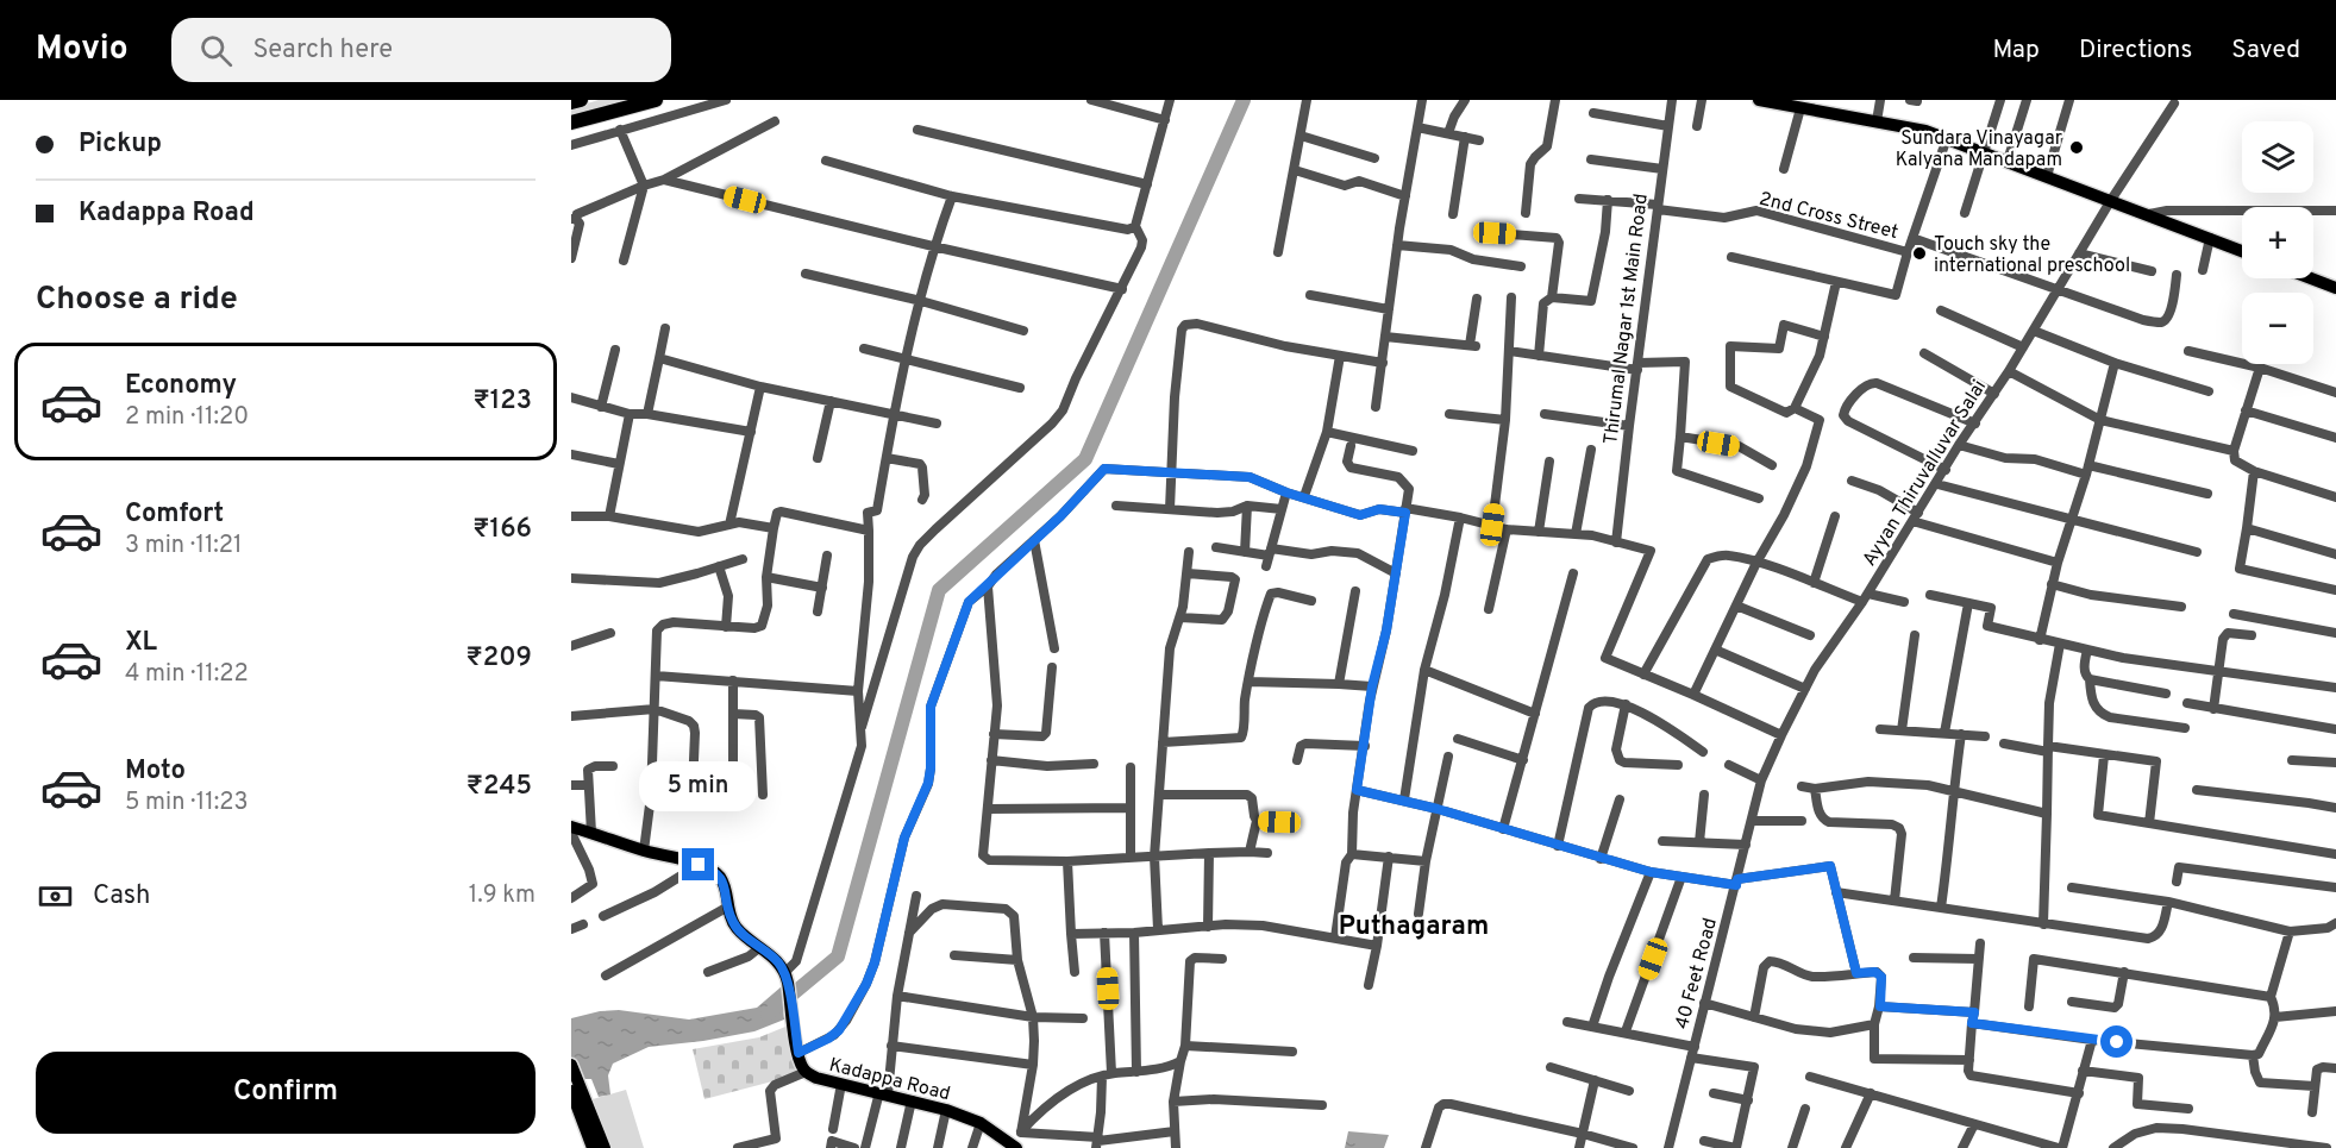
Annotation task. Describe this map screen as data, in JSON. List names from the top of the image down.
{
  "streets": {
    "main road": ["Kadappa Road"],
    "street": [
      "2nd Cross Street",
      "Thirumal Nagar 1st Main Road",
      "Ayyan Thiruvalluvar Salai",
      "40 Feet Road"
    ]
  },
  "crossings": [
    ["2nd Cross Street", "Thirumal Nagar 1st Main Road"],
    ["Ayyan Thiruvalluvar Salai", "40 Feet Road"]
  ],
  "districts": ["Puthagaram"],
  "places": ["Sundara Vinayagar Kalyana Mandapam", "Touch sky the international preschool"],
  "page": {
    "header": "Movio",
    "search": "Search here",
    "nav": ["Map", "Directions", "Saved"],
    "banner": ["Pickup", "Kadappa Road"],
    "map_buttons": ["+", "−"],
    "heading": "Choose a ride",
    "list": [
      {
        "name": "Economy",
        "note": "2 min · 11:20",
        "value": "₹123"
      },
      {
        "name": "Comfort",
        "note": "3 min · 11:21",
        "value": "₹166"
      },
      {
        "name": "XL",
        "note": "4 min · 11:22",
        "value": "₹209"
      },
      {
        "name": "Moto",
        "note": "5 min · 11:23",
        "value": "₹245"
      }
    ],
    "bubble": "5 min",
    "pay": ["Cash", "1.9 km"],
    "buttons": "Confirm"
  }
}
